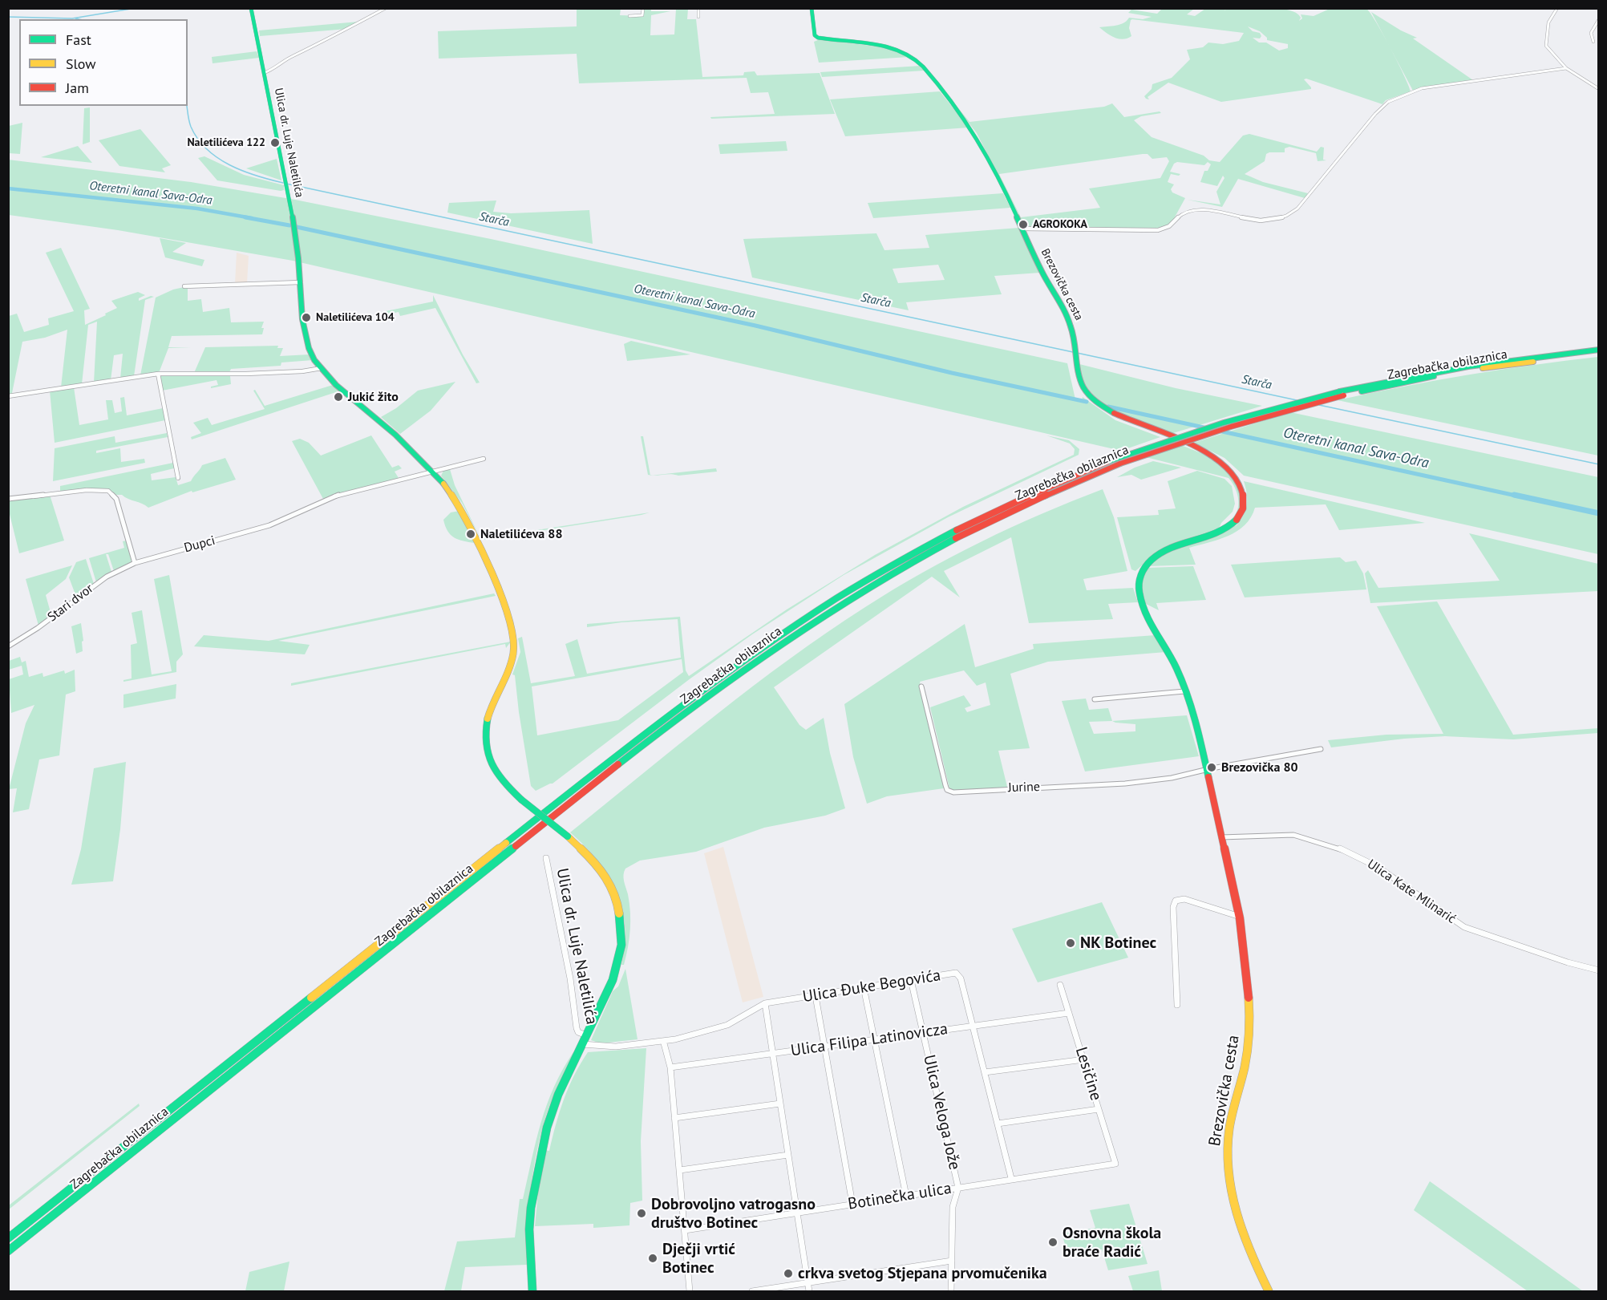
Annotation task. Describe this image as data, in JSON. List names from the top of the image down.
{
  "streets": {
    "main road": ["Ulica dr. Luje Naletilića", "Brezovička cesta", "Zagrebačka obilaznica"],
    "street": [
      "Dupci",
      "Stari dvor",
      "Jurine",
      "Ulica Kate Mlinarić",
      "Ulica Đuke Begovića",
      "Ulica Filipa Latinovicza",
      "Lesičine",
      "Ulica Veloga Jože",
      "Botinečka ulica"
    ]
  },
  "crossings": [
    ["Ulica dr. Luje Naletilića", "Dupci"],
    ["Ulica dr. Luje Naletilića", "Ulica Đuke Begovića"],
    ["Brezovička cesta", "Jurine"],
    ["Brezovička cesta", "Ulica Kate Mlinarić"],
    ["Dupci", "Stari dvor"],
    ["Ulica Đuke Begovića", "Ulica Filipa Latinovicza"],
    ["Ulica Đuke Begovića", "Ulica Veloga Jože"],
    ["Ulica Đuke Begovića", "Botinečka ulica"],
    ["Ulica Filipa Latinovicza", "Lesičine"],
    ["Ulica Filipa Latinovicza", "Ulica Veloga Jože"],
    ["Lesičine", "Botinečka ulica"],
    ["Ulica Veloga Jože", "Botinečka ulica"]
  ],
  "water": ["Oteretni kanal Sava-Odra", "Starča"],
  "places": [
    "Naletilićeva 122",
    "AGROKOKA",
    "Naletilićeva 104",
    "Jukić žito",
    "Naletilićeva 88",
    "Brezovička 80",
    "NK Botinec",
    "Dobrovoljno vatrogasno društvo Botinec",
    "Osnovna škola braće Radić",
    "Dječji vrtić Botinec",
    "crkva svetog Stjepana prvomučenika"
  ],
  "legend": ["Fast", "Slow", "Jam"]
}
